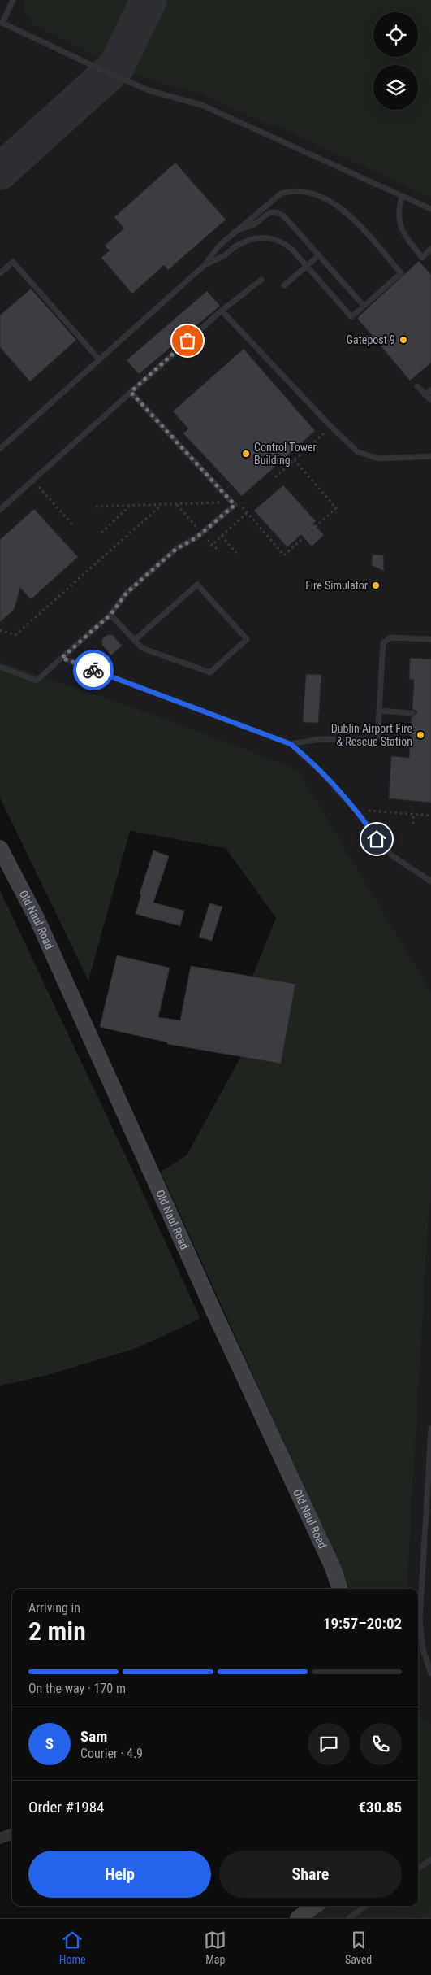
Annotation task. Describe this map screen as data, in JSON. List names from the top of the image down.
{
  "streets": {
    "main road": ["Old Naul Road"]
  },
  "places": [
    "Gatepost 9",
    "Control Tower Building",
    "Fire Simulator",
    "Dublin Airport Fire & Rescue Station"
  ],
  "page": {
    "heading": ["2 min", "Arriving in", "19:57–20:02"],
    "panel": [
      "Sam",
      "Courier · 4.9",
      "Order #1984",
      "€30.85"
    ],
    "bar": "On the way · 170 m",
    "round": "S",
    "buttons": ["Help", "Share"],
    "tabs": ["Home", "Map", "Saved"]
  }
}
